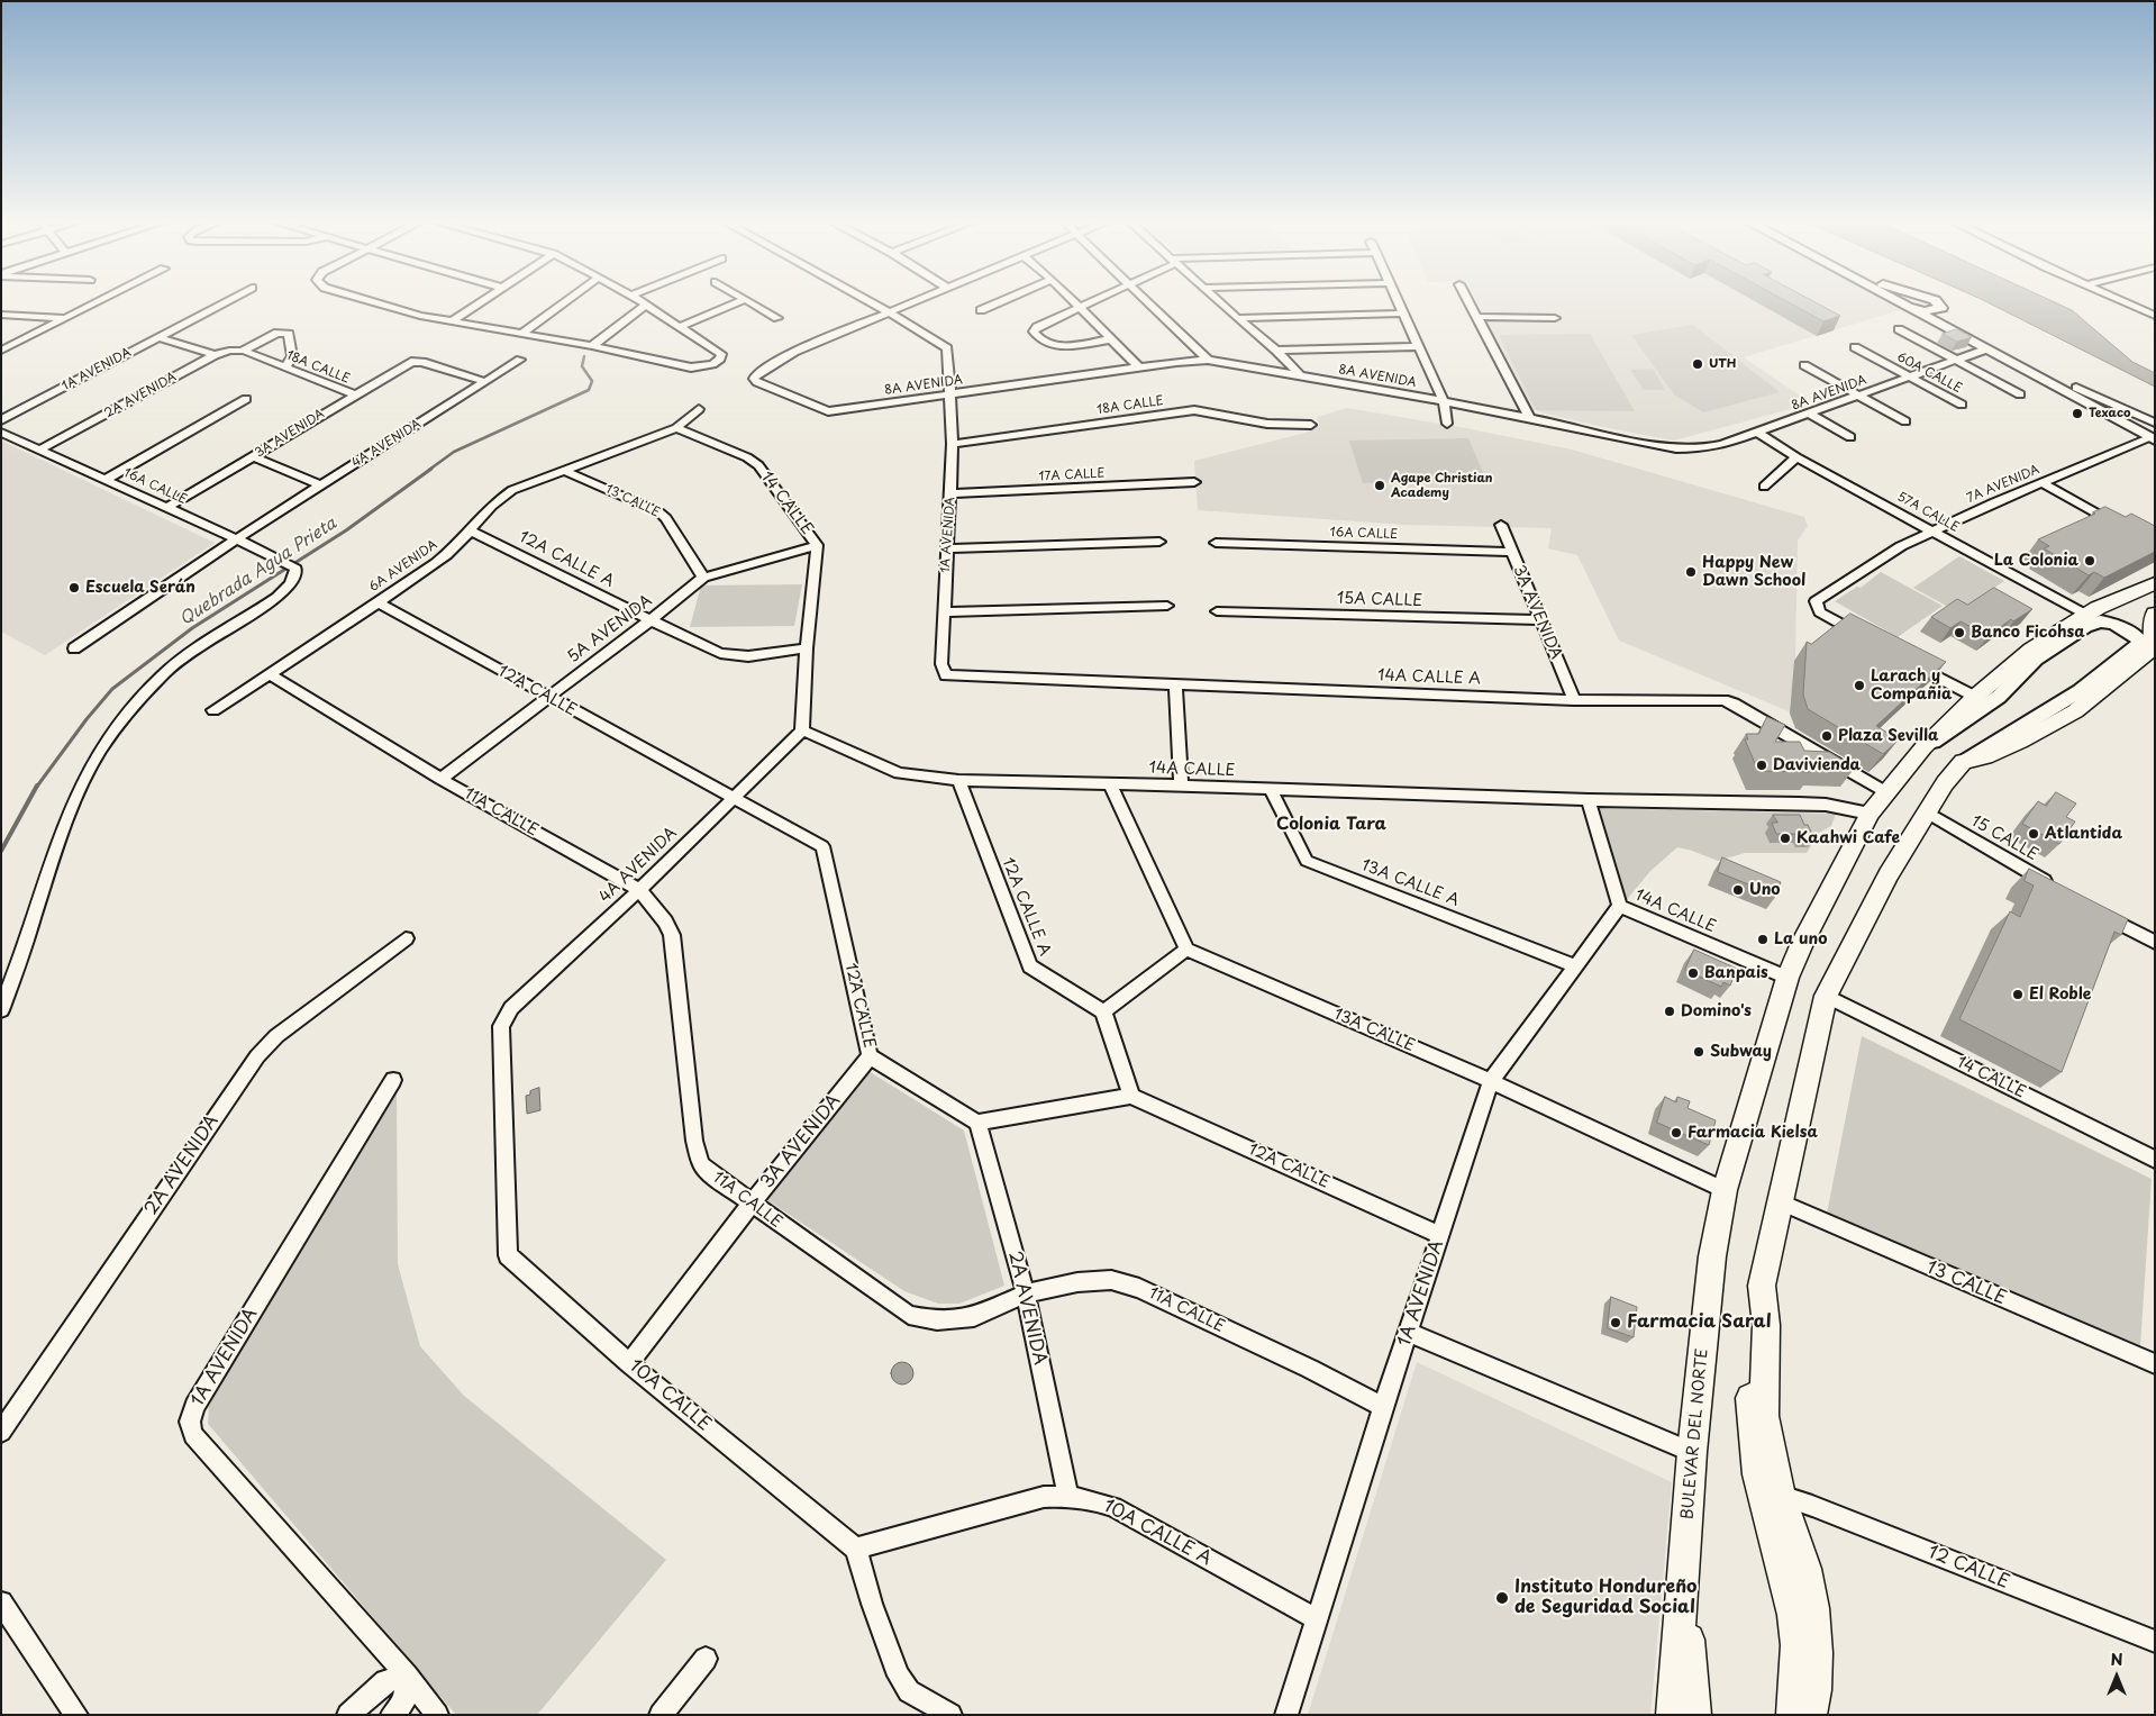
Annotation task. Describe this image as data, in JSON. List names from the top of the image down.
{
  "streets": {
    "highway": ["BULEVAR DEL NORTE"],
    "street": [
      "18A CALLE",
      "1A AVENIDA",
      "60A CALLE",
      "8A AVENIDA",
      "2A AVENIDA",
      "3A AVENIDA",
      "4A AVENIDA",
      "17A CALLE",
      "7A AVENIDA",
      "16A CALLE",
      "13 CALLE",
      "14 CALLE",
      "57A CALLE",
      "12A CALLE A",
      "6A AVENIDA",
      "15A CALLE",
      "5A AVENIDA",
      "14A CALLE A",
      "12A CALLE",
      "14A CALLE",
      "11A CALLE",
      "15 CALLE",
      "13A CALLE A",
      "13A CALLE",
      "10A CALLE",
      "10A CALLE A",
      "12 CALLE"
    ]
  },
  "crossings": [
    ["18A CALLE", "1A AVENIDA"],
    ["18A CALLE", "2A AVENIDA"],
    ["18A CALLE", "3A AVENIDA"],
    ["1A AVENIDA", "8A AVENIDA"],
    ["1A AVENIDA", "17A CALLE"],
    ["1A AVENIDA", "14A CALLE A"],
    ["1A AVENIDA", "12A CALLE"],
    ["1A AVENIDA", "14A CALLE"],
    ["1A AVENIDA", "11A CALLE"],
    ["1A AVENIDA", "13A CALLE A"],
    ["1A AVENIDA", "13A CALLE"],
    ["1A AVENIDA", "10A CALLE A"],
    ["60A CALLE", "8A AVENIDA"],
    ["8A AVENIDA", "57A CALLE"],
    ["2A AVENIDA", "16A CALLE"],
    ["2A AVENIDA", "12A CALLE"],
    ["2A AVENIDA", "11A CALLE"],
    ["2A AVENIDA", "10A CALLE A"],
    ["3A AVENIDA", "4A AVENIDA"],
    ["3A AVENIDA", "16A CALLE"],
    ["3A AVENIDA", "15A CALLE"],
    ["3A AVENIDA", "14A CALLE A"],
    ["3A AVENIDA", "12A CALLE"],
    ["3A AVENIDA", "11A CALLE"],
    ["3A AVENIDA", "10A CALLE"],
    ["4A AVENIDA", "16A CALLE"],
    ["4A AVENIDA", "14 CALLE"],
    ["4A AVENIDA", "12A CALLE"],
    ["4A AVENIDA", "14A CALLE"],
    ["4A AVENIDA", "11A CALLE"],
    ["4A AVENIDA", "10A CALLE"],
    ["7A AVENIDA", "57A CALLE"],
    ["13 CALLE", "6A AVENIDA"],
    ["13 CALLE", "5A AVENIDA"],
    ["14 CALLE", "12A CALLE A"],
    ["14 CALLE", "6A AVENIDA"],
    ["14 CALLE", "5A AVENIDA"],
    ["14 CALLE", "14A CALLE"],
    ["57A CALLE", "BULEVAR DEL NORTE"],
    ["12A CALLE A", "6A AVENIDA"],
    ["12A CALLE A", "5A AVENIDA"],
    ["12A CALLE A", "14A CALLE"],
    ["6A AVENIDA", "12A CALLE"],
    ["6A AVENIDA", "11A CALLE"],
    ["5A AVENIDA", "12A CALLE"],
    ["5A AVENIDA", "11A CALLE"],
    ["14A CALLE A", "BULEVAR DEL NORTE"],
    ["14A CALLE", "13A CALLE A"],
    ["14A CALLE", "BULEVAR DEL NORTE"],
    ["13A CALLE", "BULEVAR DEL NORTE"],
    ["10A CALLE", "10A CALLE A"]
  ],
  "districts": ["Colonia Tara"],
  "water": ["Quebrada Agua Prieta"],
  "places": [
    "UTH",
    "Texaco",
    "Agape Christian Academy",
    "La Colonia",
    "Happy New Dawn School",
    "Escuela Serán",
    "Banco Ficohsa",
    "Larach y Compañia",
    "Plaza Sevilla",
    "Davivienda",
    "Atlantida",
    "Kaahwi Cafe",
    "Uno",
    "La uno",
    "Banpais",
    "El Roble",
    "Domino's",
    "Subway",
    "Farmacia Kielsa",
    "Farmacia Saral",
    "Instituto Hondureño de Seguridad Social"
  ],
  "north": "top"
}
